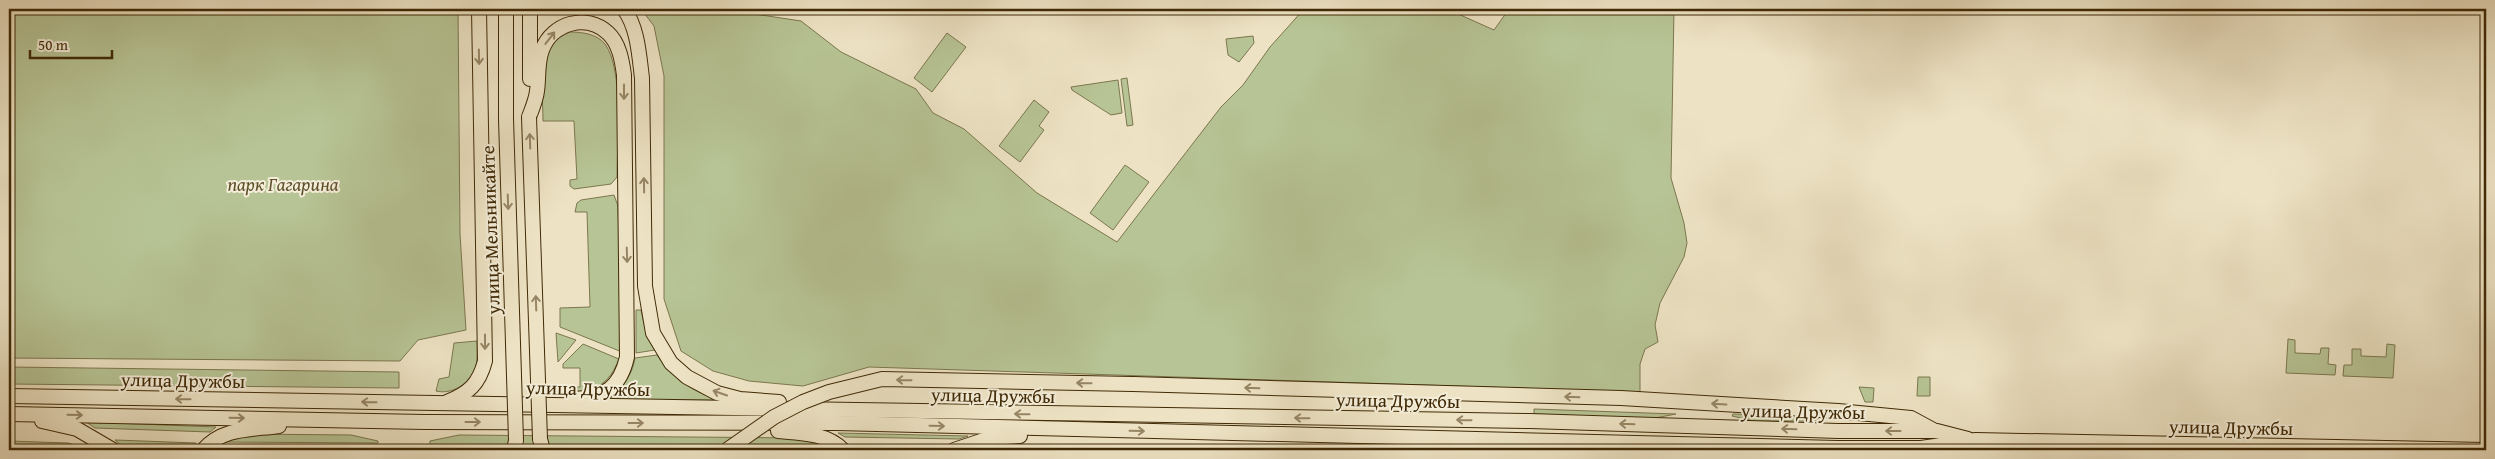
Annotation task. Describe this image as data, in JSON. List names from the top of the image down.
{
  "streets": {
    "main road": ["улица Мельникайте", "улица Дружбы"]
  },
  "parks": ["парк Гагарина"],
  "scale_bar": "50 m"
}
